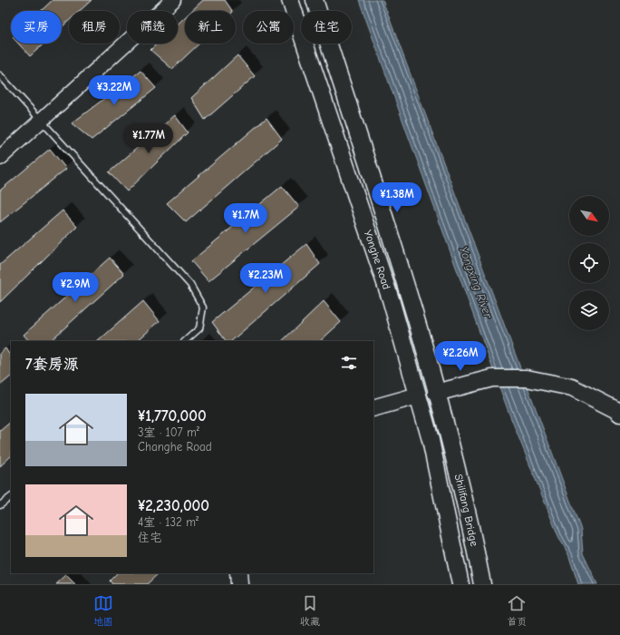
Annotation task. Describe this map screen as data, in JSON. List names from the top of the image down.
{
  "streets": {
    "main road": ["Yonghe Road", "Shilifang Bridge"]
  },
  "crossings": [
    ["Yonghe Road", "Shilifang Bridge"]
  ],
  "water": ["Yongxing River"],
  "north": "bottom right",
  "page": {
    "chip": [
      "买房",
      "租房",
      "筛选",
      "新上",
      "公寓",
      "住宅"
    ],
    "price": [
      "¥3.22M",
      "¥1.77M",
      "¥1.38M",
      "¥1.7M",
      "¥2.23M",
      "¥2.9M",
      "¥2.26M"
    ],
    "heading": "7套房源",
    "list": [
      {
        "name": "¥1,770,000",
        "note": "3室 · 107 m² · Changhe Road"
      },
      {
        "name": "¥2,230,000",
        "note": "4室 · 132 m² · 住宅"
      }
    ],
    "tabs": ["地图", "收藏", "首页"]
  }
}
